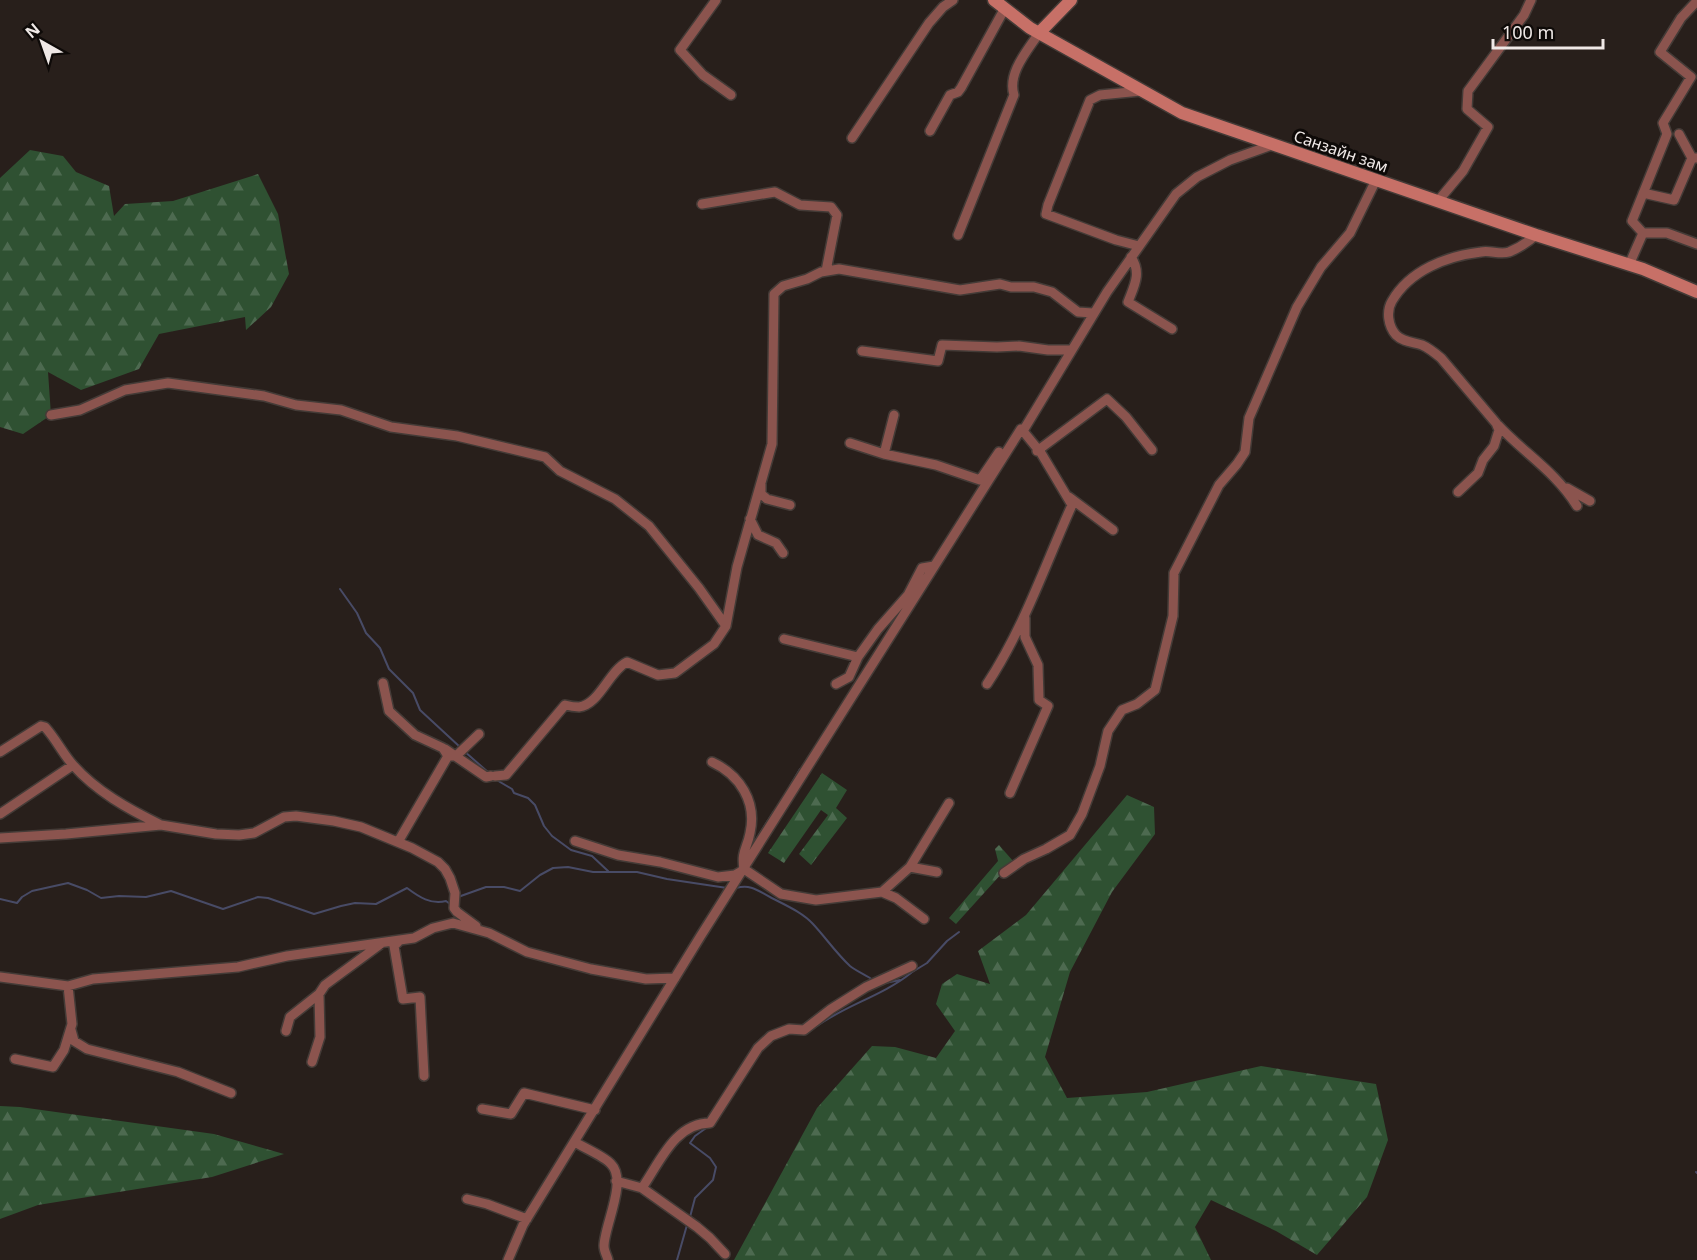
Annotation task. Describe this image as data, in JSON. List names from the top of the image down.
{
  "streets": {
    "main road": ["Санзайн зам"]
  },
  "scale_bar": "100 m",
  "north": "top left"
}
